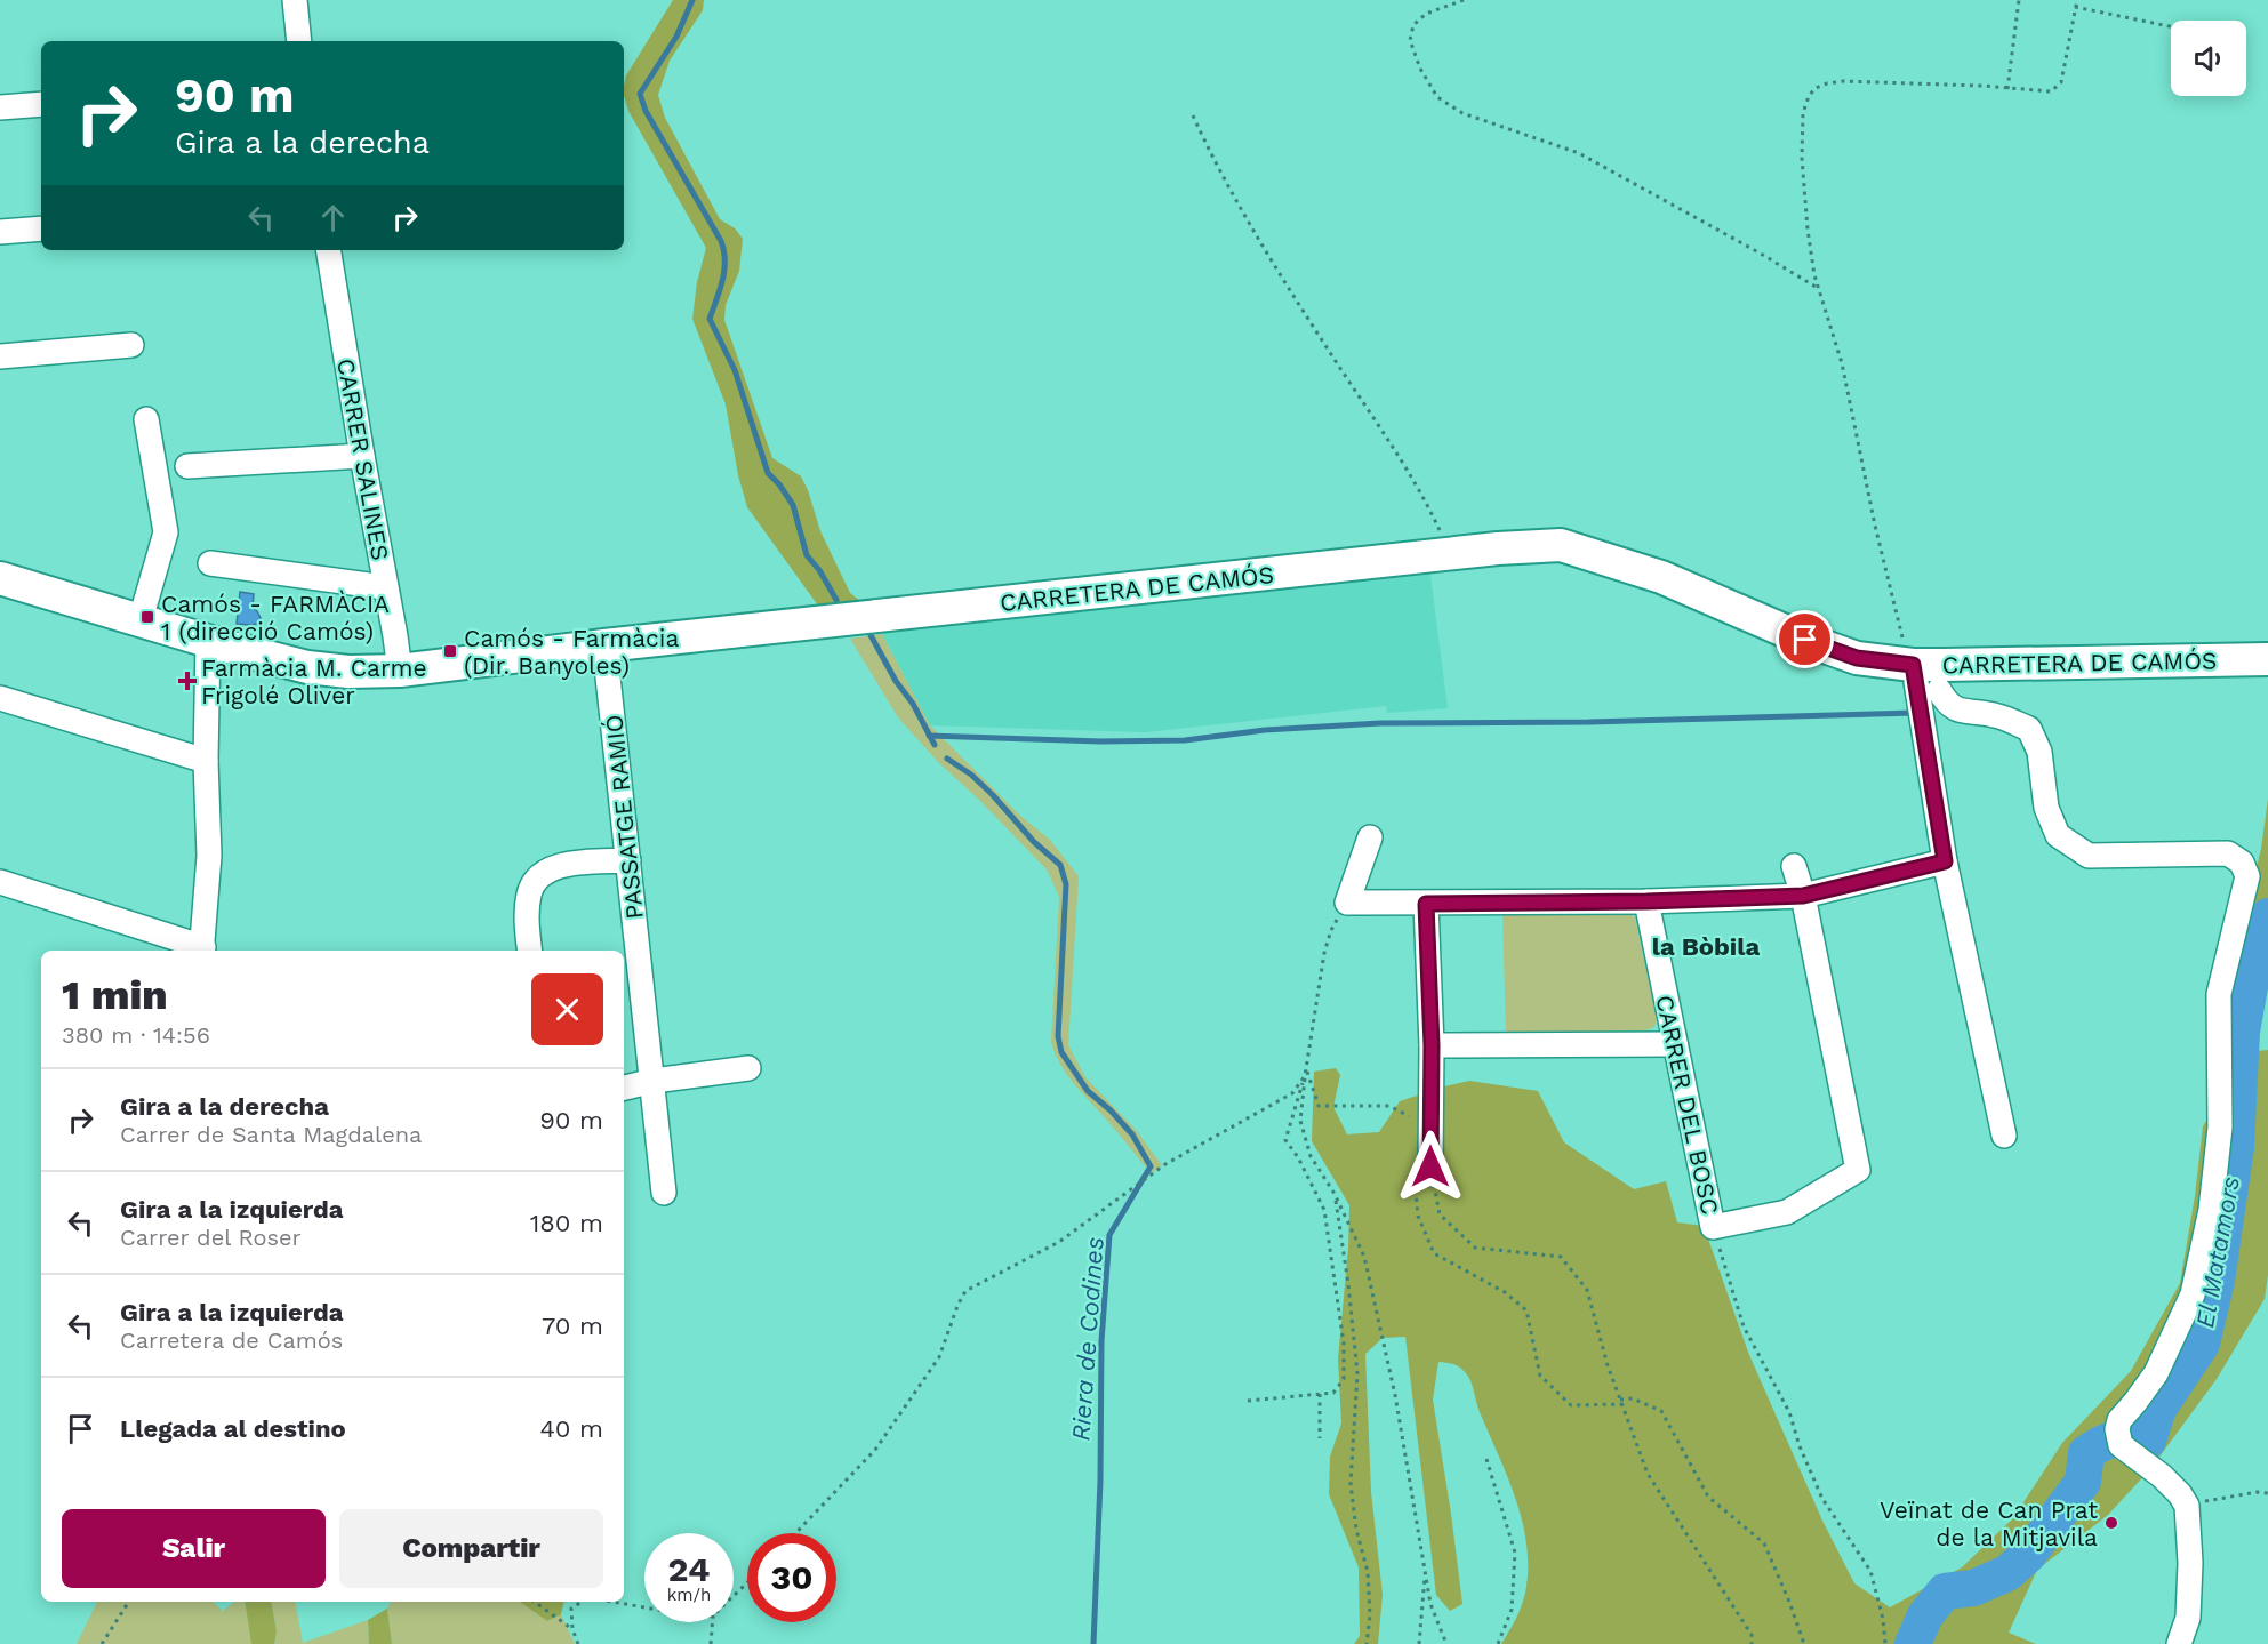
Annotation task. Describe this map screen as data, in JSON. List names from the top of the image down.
{
  "streets": {
    "street": [
      "CARRER SALINES",
      "CARRETERA DE CAMÓS",
      "PASSATGE RAMIÓ",
      "CARRER DEL BOSC"
    ]
  },
  "crossings": [
    ["CARRER SALINES", "CARRETERA DE CAMÓS"],
    ["CARRETERA DE CAMÓS", "PASSATGE RAMIÓ"]
  ],
  "districts": ["la Bòbila"],
  "water": ["El Matamors", "Riera de Codines"],
  "places": {
    "transit": ["Camós - FARMÀCIA 1 (direcció Camós)", "Camós - Farmàcia (Dir. Banyoles)"],
    "health": ["Farmàcia M. Carme Frigolé Oliver"],
    "other": ["Veïnat de Can Prat de la Mitjavila"]
  },
  "page": {
    "turn": ["90 m", "Gira a la derecha"],
    "heading": ["1 min", "380 m · 14:56"],
    "list": [
      {
        "name": "Gira a la derecha",
        "note": "Carrer de Santa Magdalena",
        "value": "90 m"
      },
      {
        "name": "Gira a la izquierda",
        "note": "Carrer del Roser",
        "value": "180 m"
      },
      {
        "name": "Gira a la izquierda",
        "note": "Carretera de Camós",
        "value": "70 m"
      },
      {
        "name": "Llegada al destino",
        "value": "40 m"
      }
    ],
    "buttons": ["Salir", "Compartir"],
    "speed": "24 km/h",
    "limit": "30"
  }
}
